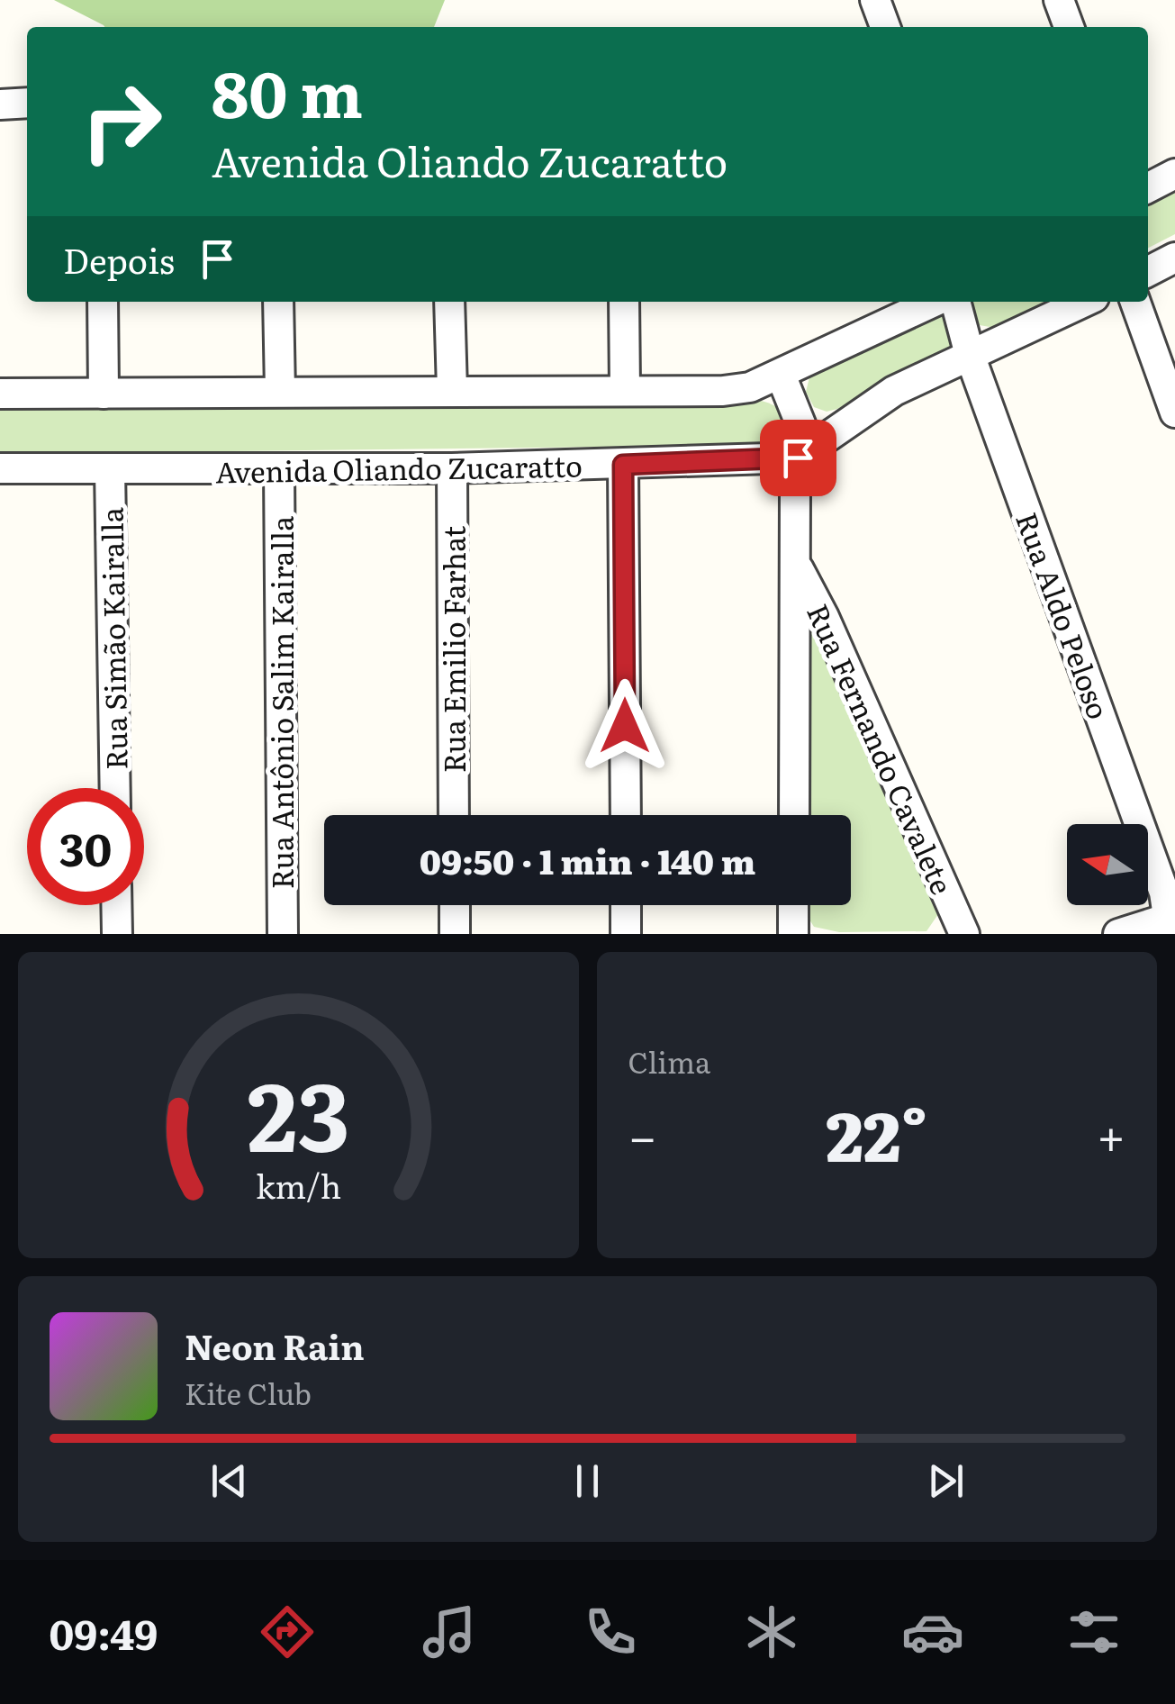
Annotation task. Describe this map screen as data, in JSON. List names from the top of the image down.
{
  "streets": {
    "street": [
      "Avenida Oliando Zucaratto",
      "Rua Aldo Peloso",
      "Rua Simão Kairalla",
      "Rua Emilio Farhat",
      "Rua Antônio Salim Kairalla",
      "Rua Fernando Cavalete"
    ]
  },
  "crossings": [
    ["Avenida Oliando Zucaratto", "Rua Simão Kairalla"],
    ["Avenida Oliando Zucaratto", "Rua Emilio Farhat"],
    ["Avenida Oliando Zucaratto", "Rua Antônio Salim Kairalla"]
  ],
  "north": "left",
  "page": {
    "turn": ["80 m", "Avenida Oliando Zucaratto"],
    "then": "Depois",
    "limit": "30",
    "trip": "09:50 · 1 min · 140 m",
    "tile": "Clima",
    "heat": ["−", "22°", "+"],
    "song": ["Neon Rain", "Kite Club"],
    "tabs": "09:49",
    "gauge": ["23", "km/h"]
  }
}
